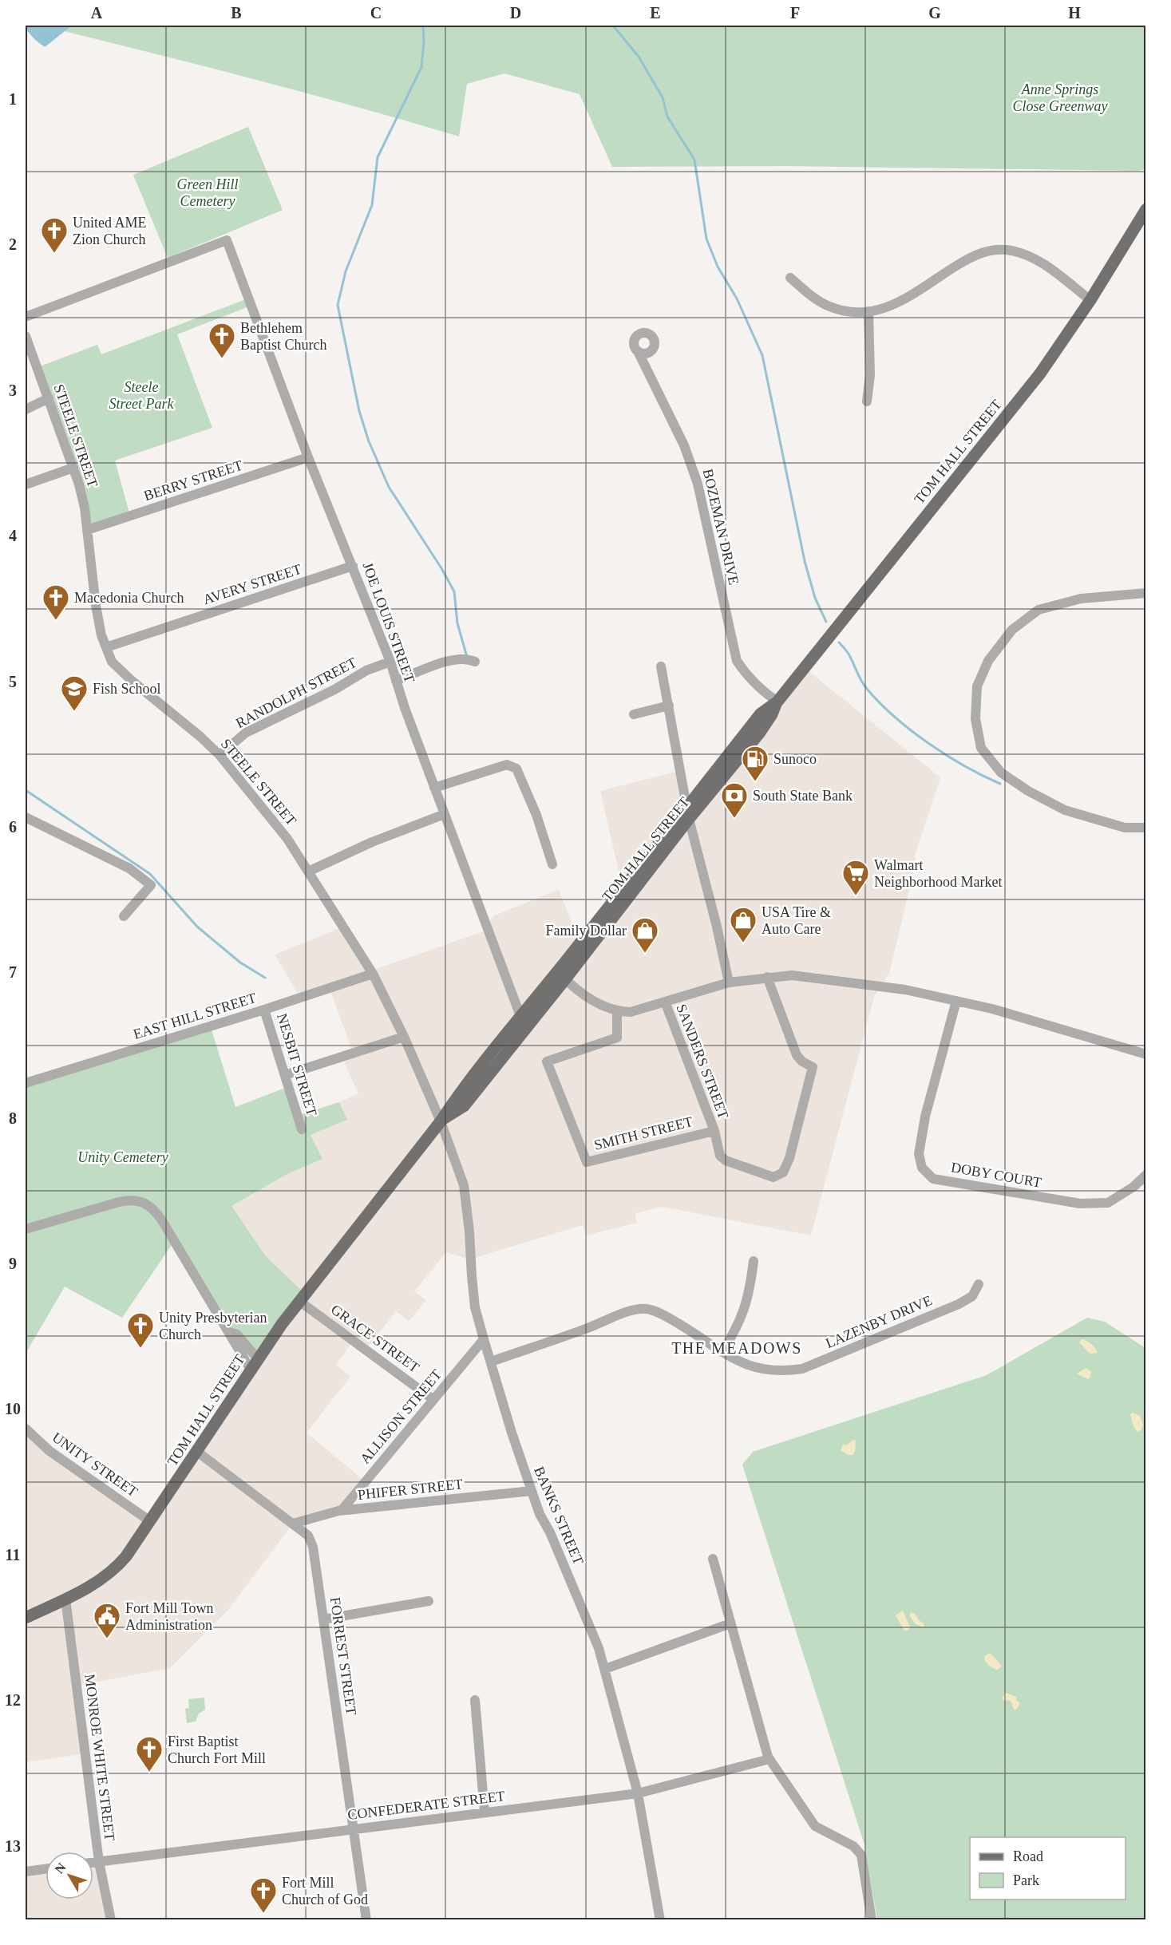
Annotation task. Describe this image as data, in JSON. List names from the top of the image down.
{
  "streets": {
    "main road": ["TOM HALL STREET"],
    "street": [
      "STEELE STREET",
      "BERRY STREET",
      "BOZEMAN DRIVE",
      "AVERY STREET",
      "JOE LOUIS STREET",
      "RANDOLPH STREET",
      "EAST HILL STREET",
      "SANDERS STREET",
      "NESBIT STREET",
      "SMITH STREET",
      "DOBY COURT",
      "LAZENBY DRIVE",
      "GRACE STREET",
      "ALLISON STREET",
      "UNITY STREET",
      "PHIFER STREET",
      "BANKS STREET",
      "FORREST STREET",
      "MONROE WHITE STREET",
      "CONFEDERATE STREET"
    ]
  },
  "crossings": [
    ["STEELE STREET", "TOM HALL STREET"],
    ["STEELE STREET", "BERRY STREET"],
    ["STEELE STREET", "AVERY STREET"],
    ["STEELE STREET", "RANDOLPH STREET"],
    ["STEELE STREET", "EAST HILL STREET"],
    ["STEELE STREET", "BANKS STREET"],
    ["TOM HALL STREET", "BOZEMAN DRIVE"],
    ["TOM HALL STREET", "JOE LOUIS STREET"],
    ["TOM HALL STREET", "GRACE STREET"],
    ["TOM HALL STREET", "UNITY STREET"],
    ["TOM HALL STREET", "BANKS STREET"],
    ["TOM HALL STREET", "FORREST STREET"],
    ["TOM HALL STREET", "MONROE WHITE STREET"],
    ["BERRY STREET", "JOE LOUIS STREET"],
    ["AVERY STREET", "JOE LOUIS STREET"],
    ["JOE LOUIS STREET", "RANDOLPH STREET"],
    ["EAST HILL STREET", "NESBIT STREET"],
    ["SANDERS STREET", "SMITH STREET"],
    ["LAZENBY DRIVE", "BANKS STREET"],
    ["GRACE STREET", "ALLISON STREET"],
    ["ALLISON STREET", "PHIFER STREET"],
    ["ALLISON STREET", "BANKS STREET"],
    ["PHIFER STREET", "BANKS STREET"],
    ["PHIFER STREET", "FORREST STREET"],
    ["BANKS STREET", "CONFEDERATE STREET"],
    ["FORREST STREET", "CONFEDERATE STREET"],
    ["MONROE WHITE STREET", "CONFEDERATE STREET"]
  ],
  "districts": ["THE MEADOWS"],
  "parks": [
    "Anne Springs Close Greenway",
    "Green Hill Cemetery",
    "Steele Street Park",
    "Unity Cemetery"
  ],
  "places": {
    "church": [
      "United AME Zion Church",
      "Bethlehem Baptist Church",
      "Macedonia Church",
      "Unity Presbyterian Church",
      "First Baptist Church Fort Mill",
      "Fort Mill Church of God"
    ],
    "school or university": ["Fish School"],
    "fuel station": ["Sunoco"],
    "bank": ["South State Bank"],
    "supermarket": ["Walmart Neighborhood Market"],
    "shop": ["USA Tire & Auto Care", "Family Dollar"],
    "public building": ["Fort Mill Town Administration"]
  },
  "legend": ["Road", "Park"],
  "north": "top left",
  "grid": {
    "columns": [
      "A",
      "B",
      "C",
      "D",
      "E",
      "F",
      "G",
      "H"
    ],
    "rows": [
      "1",
      "2",
      "3",
      "4",
      "5",
      "6",
      "7",
      "8",
      "9",
      "10",
      "11",
      "12",
      "13"
    ]
  }
}
